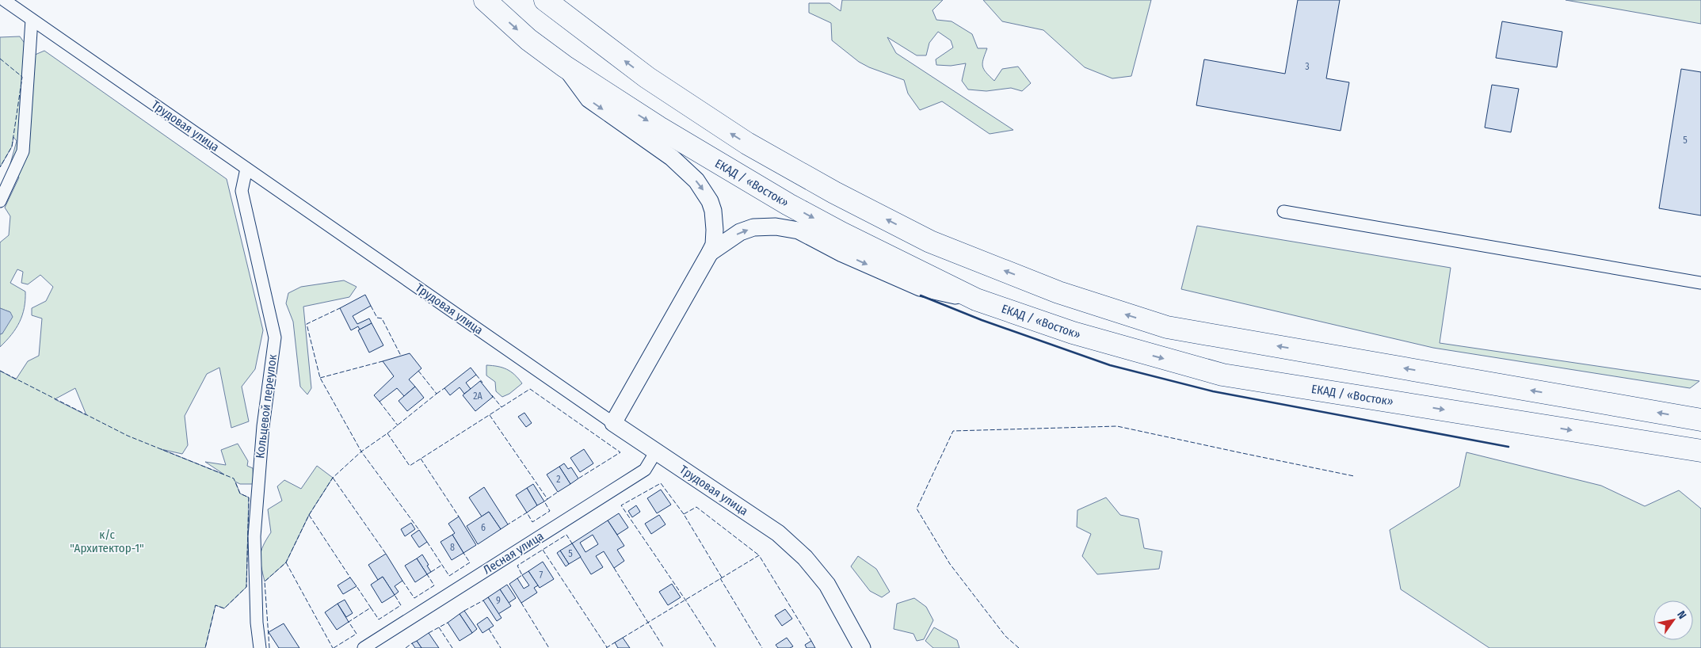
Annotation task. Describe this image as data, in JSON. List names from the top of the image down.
{
  "streets": {
    "highway": ["ЕКАД / «Восток»"],
    "main road": ["Трудовая улица"],
    "street": ["Кольцевой переулок", "Лесная улица"]
  },
  "crossings": [
    ["Трудовая улица", "Кольцевой переулок"],
    ["Трудовая улица", "Лесная улица"]
  ],
  "parks": ["к/с \"Архитектор-1\""],
  "house_numbers": [
    "3",
    "5",
    "2А",
    "2",
    "6",
    "8",
    "5",
    "7",
    "9"
  ],
  "north": "top right"
}
